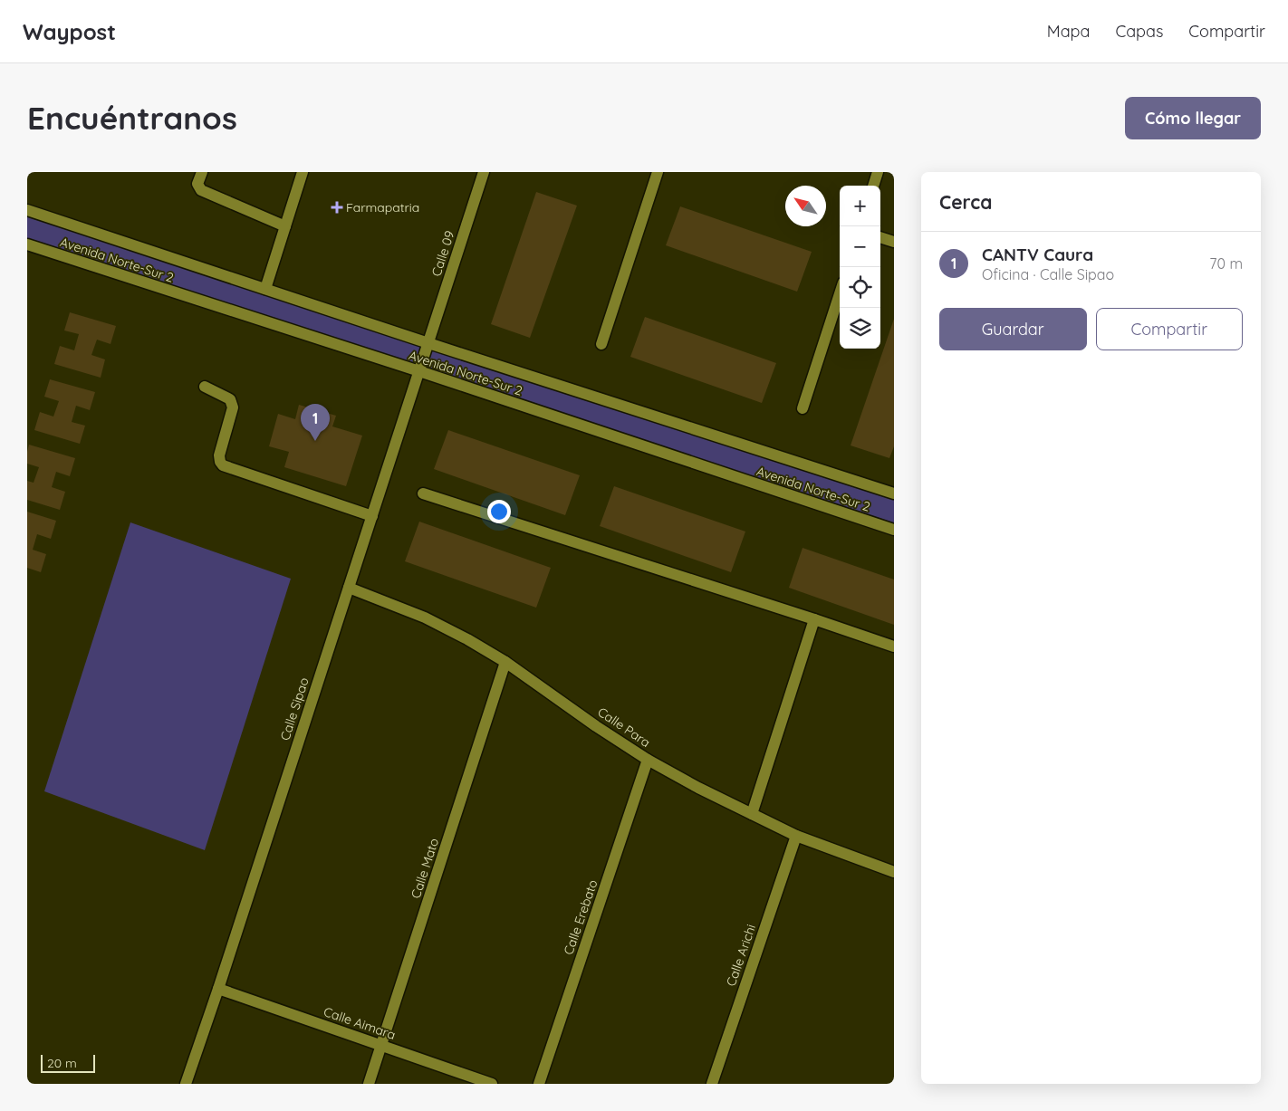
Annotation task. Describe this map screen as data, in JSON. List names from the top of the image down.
{
  "streets": {
    "street": [
      "Calle 09",
      "Avenida Norte-Sur 2",
      "Calle Sipao",
      "Calle Para",
      "Calle Mato",
      "Calle Erebato",
      "Calle Arichi",
      "Calle Aimara"
    ]
  },
  "crossings": [
    ["Calle 09", "Avenida Norte-Sur 2"],
    ["Calle 09", "Calle Sipao"],
    ["Avenida Norte-Sur 2", "Calle Sipao"],
    ["Calle Sipao", "Calle Para"],
    ["Calle Sipao", "Calle Aimara"],
    ["Calle Para", "Calle Mato"],
    ["Calle Para", "Calle Erebato"],
    ["Calle Para", "Calle Arichi"],
    ["Calle Mato", "Calle Aimara"]
  ],
  "places": {
    "health": ["Farmapatria"]
  },
  "scale_bar": "20 m",
  "north": "top left",
  "page": {
    "header": "Waypost",
    "nav": ["Mapa", "Capas", "Compartir"],
    "buttons": [
      "Cómo llegar",
      ["Guardar", "Compartir"]
    ],
    "title": "Encuéntranos",
    "heading": "Cerca",
    "map_buttons": ["+", "−"],
    "list": [
      {
        "mark": "1",
        "name": "CANTV Caura",
        "note": "Oficina · Calle Sipao",
        "value": "70 m"
      }
    ],
    "pins": "1",
    "scale": "20 m"
  }
}
